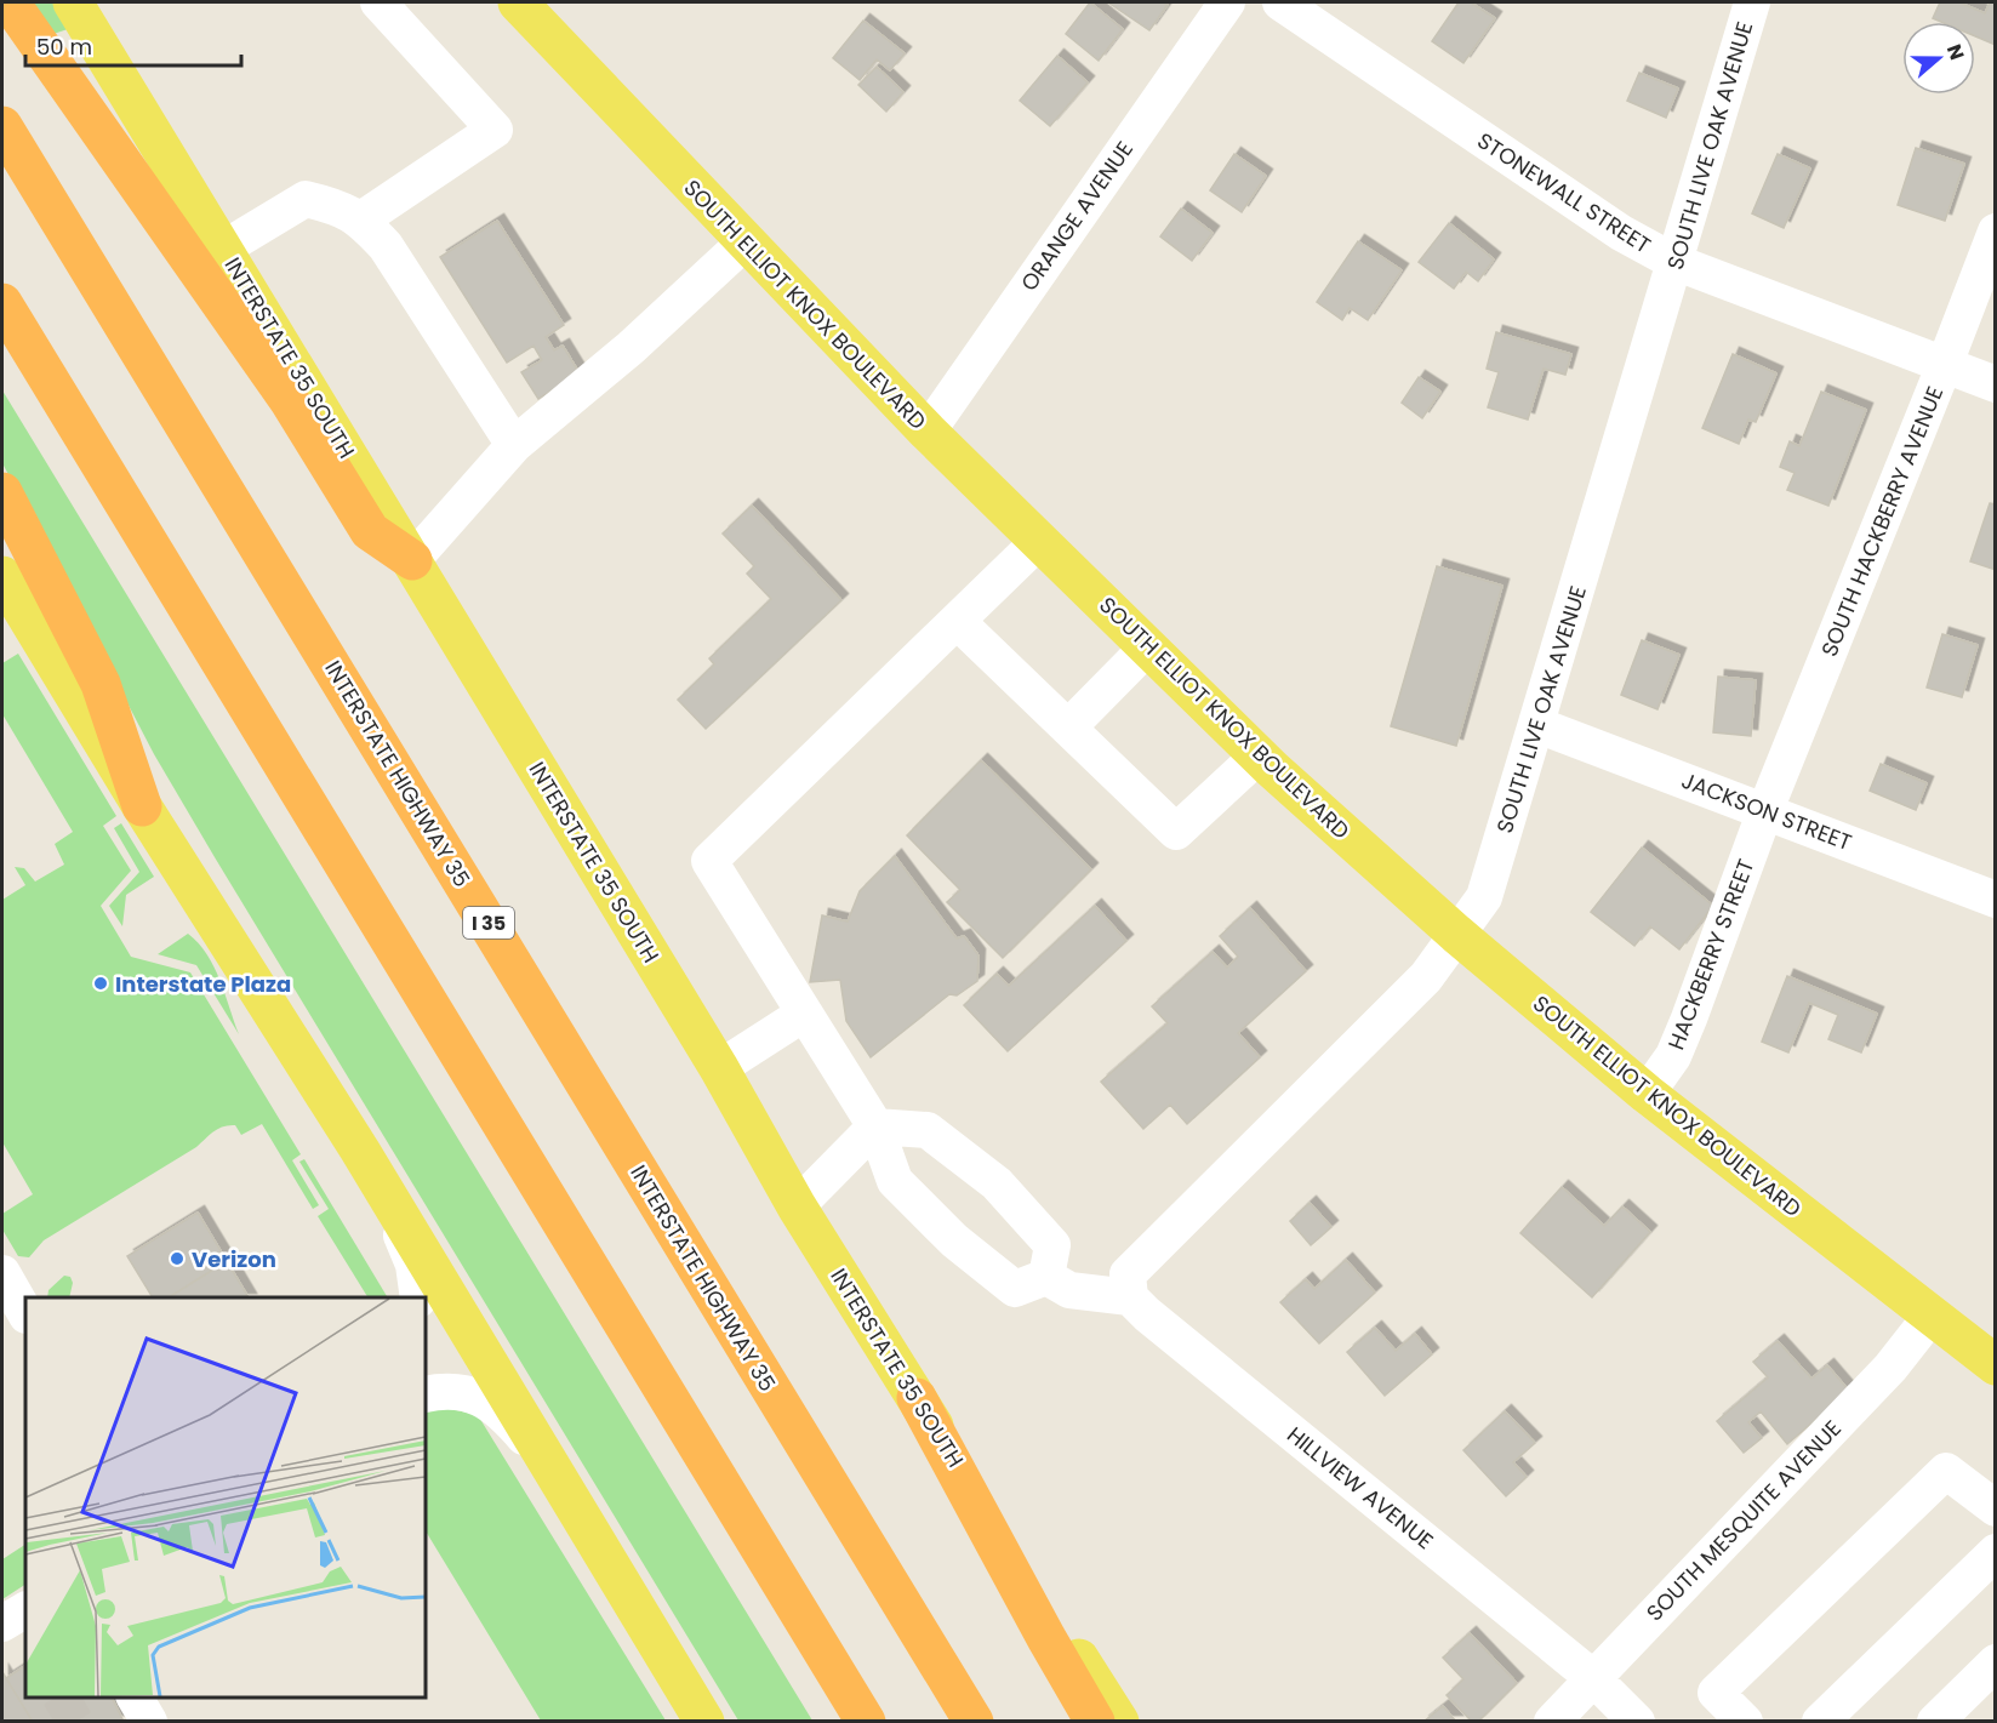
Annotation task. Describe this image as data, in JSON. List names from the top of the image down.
{
  "streets": {
    "highway": ["INTERSTATE HIGHWAY 35", "I 35"],
    "main road": ["SOUTH ELLIOT KNOX BOULEVARD", "INTERSTATE 35 SOUTH"],
    "street": [
      "SOUTH LIVE OAK AVENUE",
      "STONEWALL STREET",
      "ORANGE AVENUE",
      "SOUTH HACKBERRY AVENUE",
      "JACKSON STREET",
      "HACKBERRY STREET",
      "HILLVIEW AVENUE",
      "SOUTH MESQUITE AVENUE"
    ]
  },
  "crossings": [
    ["SOUTH LIVE OAK AVENUE", "STONEWALL STREET"],
    ["SOUTH LIVE OAK AVENUE", "SOUTH ELLIOT KNOX BOULEVARD"],
    ["SOUTH LIVE OAK AVENUE", "JACKSON STREET"],
    ["SOUTH LIVE OAK AVENUE", "HILLVIEW AVENUE"],
    ["STONEWALL STREET", "SOUTH HACKBERRY AVENUE"],
    ["ORANGE AVENUE", "SOUTH ELLIOT KNOX BOULEVARD"],
    ["SOUTH ELLIOT KNOX BOULEVARD", "HACKBERRY STREET"],
    ["SOUTH ELLIOT KNOX BOULEVARD", "SOUTH MESQUITE AVENUE"],
    ["SOUTH HACKBERRY AVENUE", "JACKSON STREET"],
    ["SOUTH HACKBERRY AVENUE", "HACKBERRY STREET"],
    ["JACKSON STREET", "HACKBERRY STREET"],
    ["HILLVIEW AVENUE", "SOUTH MESQUITE AVENUE"]
  ],
  "places": ["Interstate Plaza", "Verizon"],
  "scale_bar": "50 m",
  "north": "right"
}
